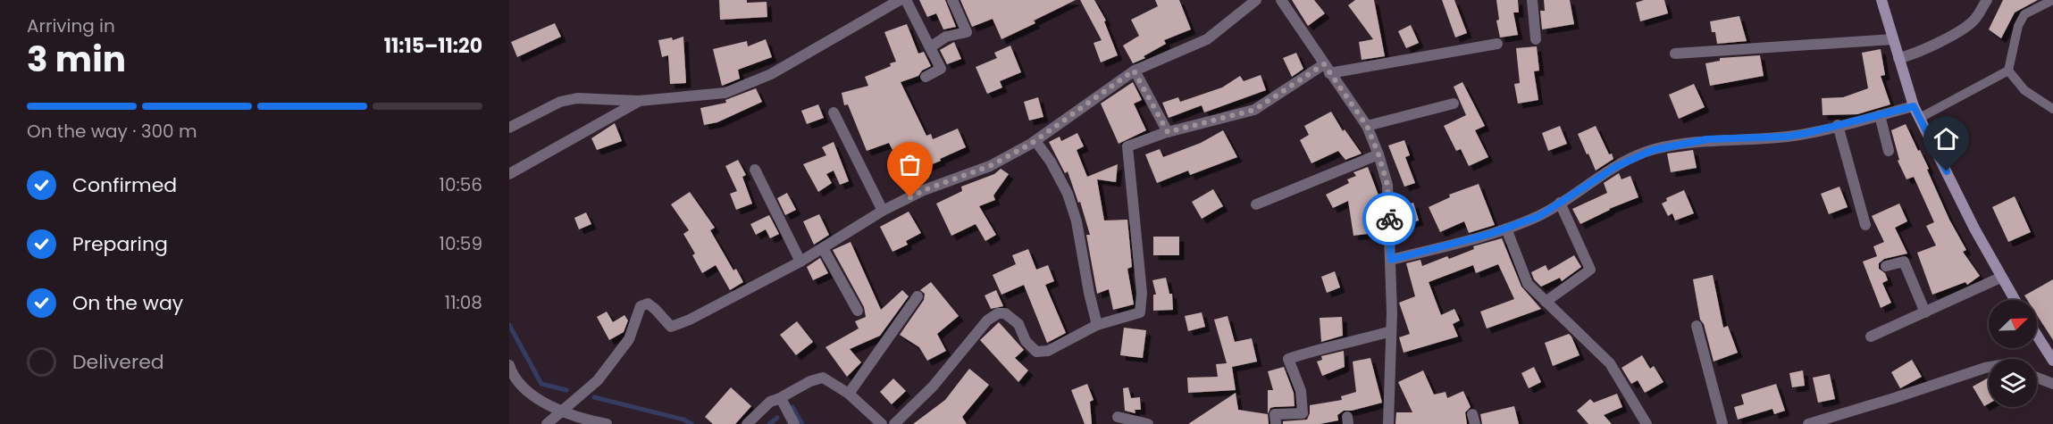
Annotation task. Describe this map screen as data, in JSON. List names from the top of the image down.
{
  "north": "top right",
  "page": {
    "heading": ["3 min", "Arriving in", "11:15–11:20"],
    "bar": "On the way · 300 m",
    "list": [
      ["Confirmed", "10:56"],
      ["Preparing", "10:59"],
      ["On the way", "11:08"],
      "Delivered"
    ]
  }
}
